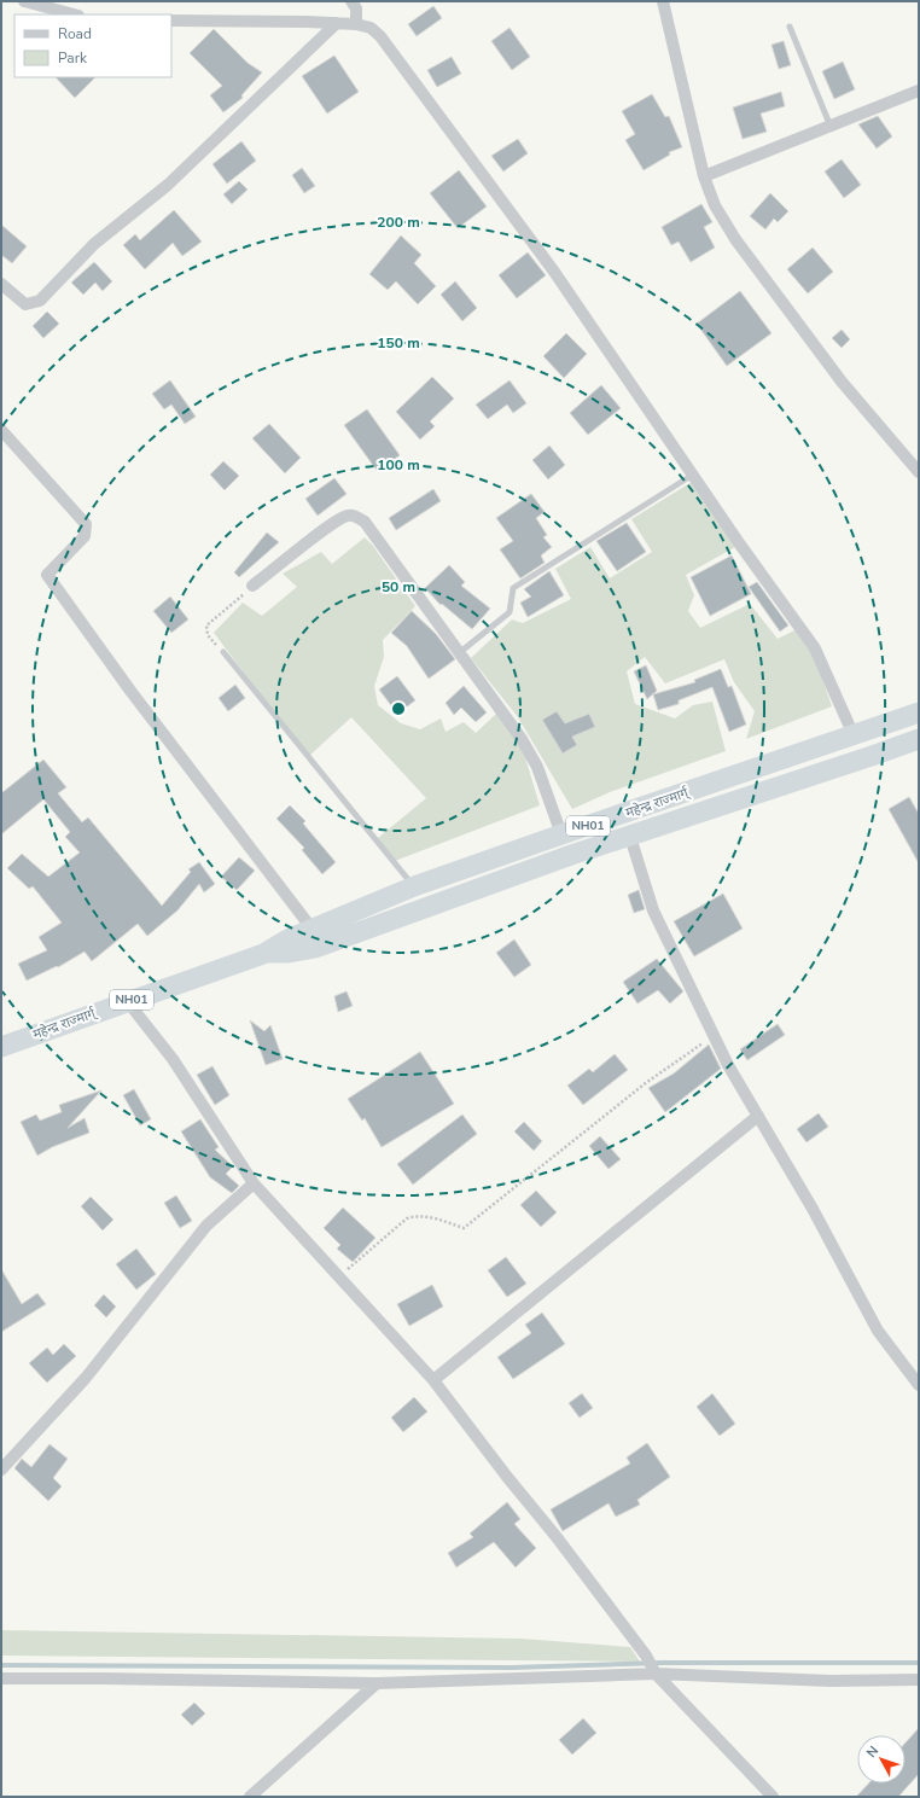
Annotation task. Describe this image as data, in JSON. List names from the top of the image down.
{
  "streets": {
    "highway": ["महेन्द्र राज्मार्ग्", "NH01"]
  },
  "legend": ["Road", "Park"],
  "north": "top left",
  "rings": [
    "200 m",
    "150 m",
    "100 m",
    "50 m"
  ]
}
